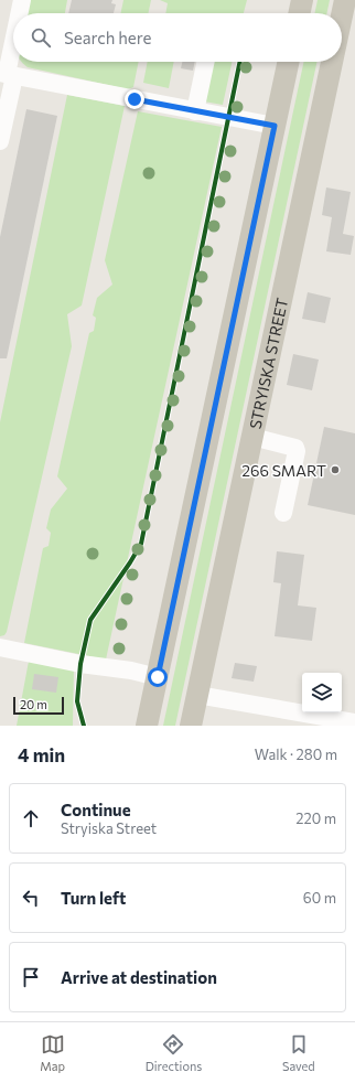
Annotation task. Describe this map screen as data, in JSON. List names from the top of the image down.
{
  "streets": {
    "main road": ["STRYISKA STREET"]
  },
  "places": ["266 SMART"],
  "scale_bar": "20 m",
  "page": {
    "search": "Search here",
    "scale": "20 m",
    "heading": ["4 min", "Walk · 280 m"],
    "list": [
      ["Continue", "Stryiska Street", "220 m"],
      ["Turn left", "60 m"],
      "Arrive at destination"
    ],
    "nav": ["Map", "Directions", "Saved"]
  }
}
